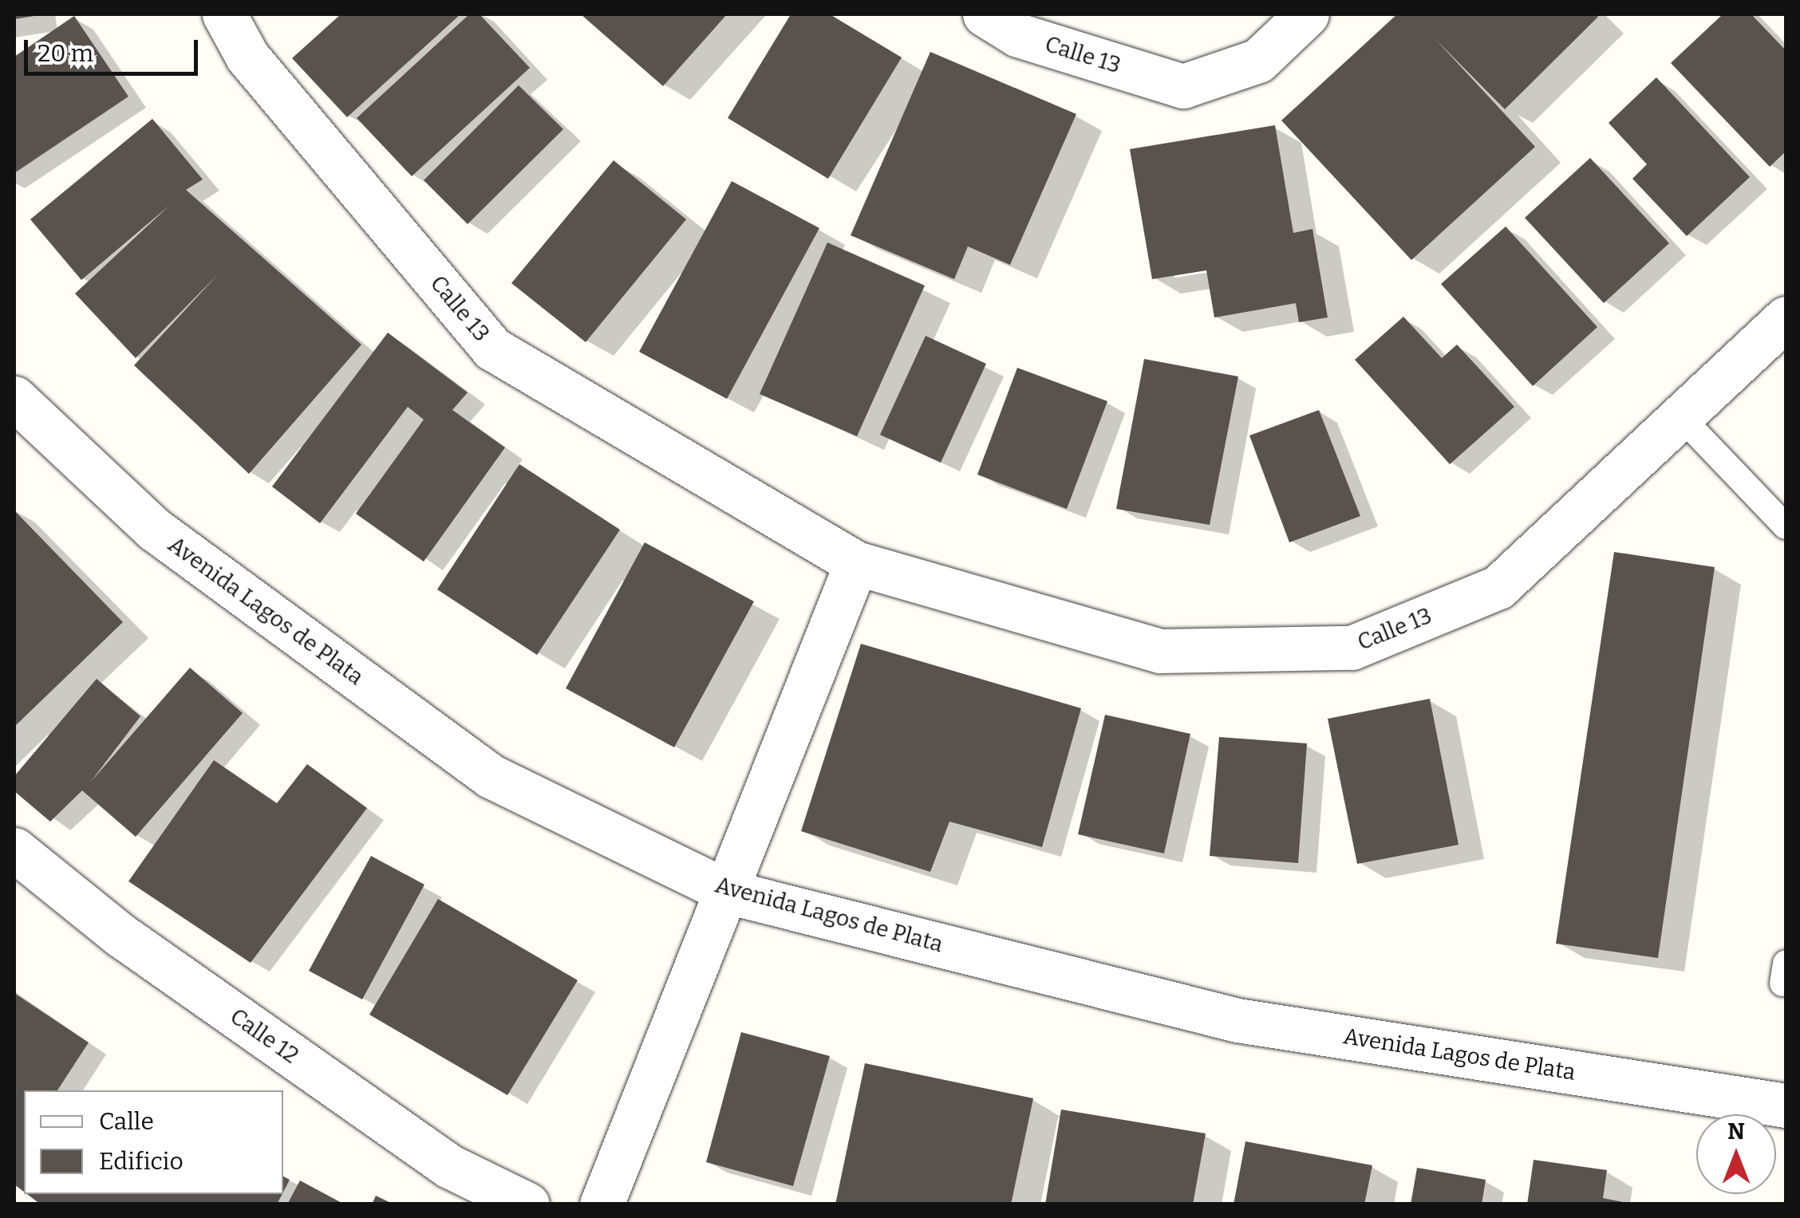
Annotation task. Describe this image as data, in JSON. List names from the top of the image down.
{
  "streets": {
    "street": ["Calle 13", "Avenida Lagos de Plata", "Calle 12"]
  },
  "legend": ["Calle", "Edificio"],
  "scale_bar": "20 m",
  "north": "top"
}
